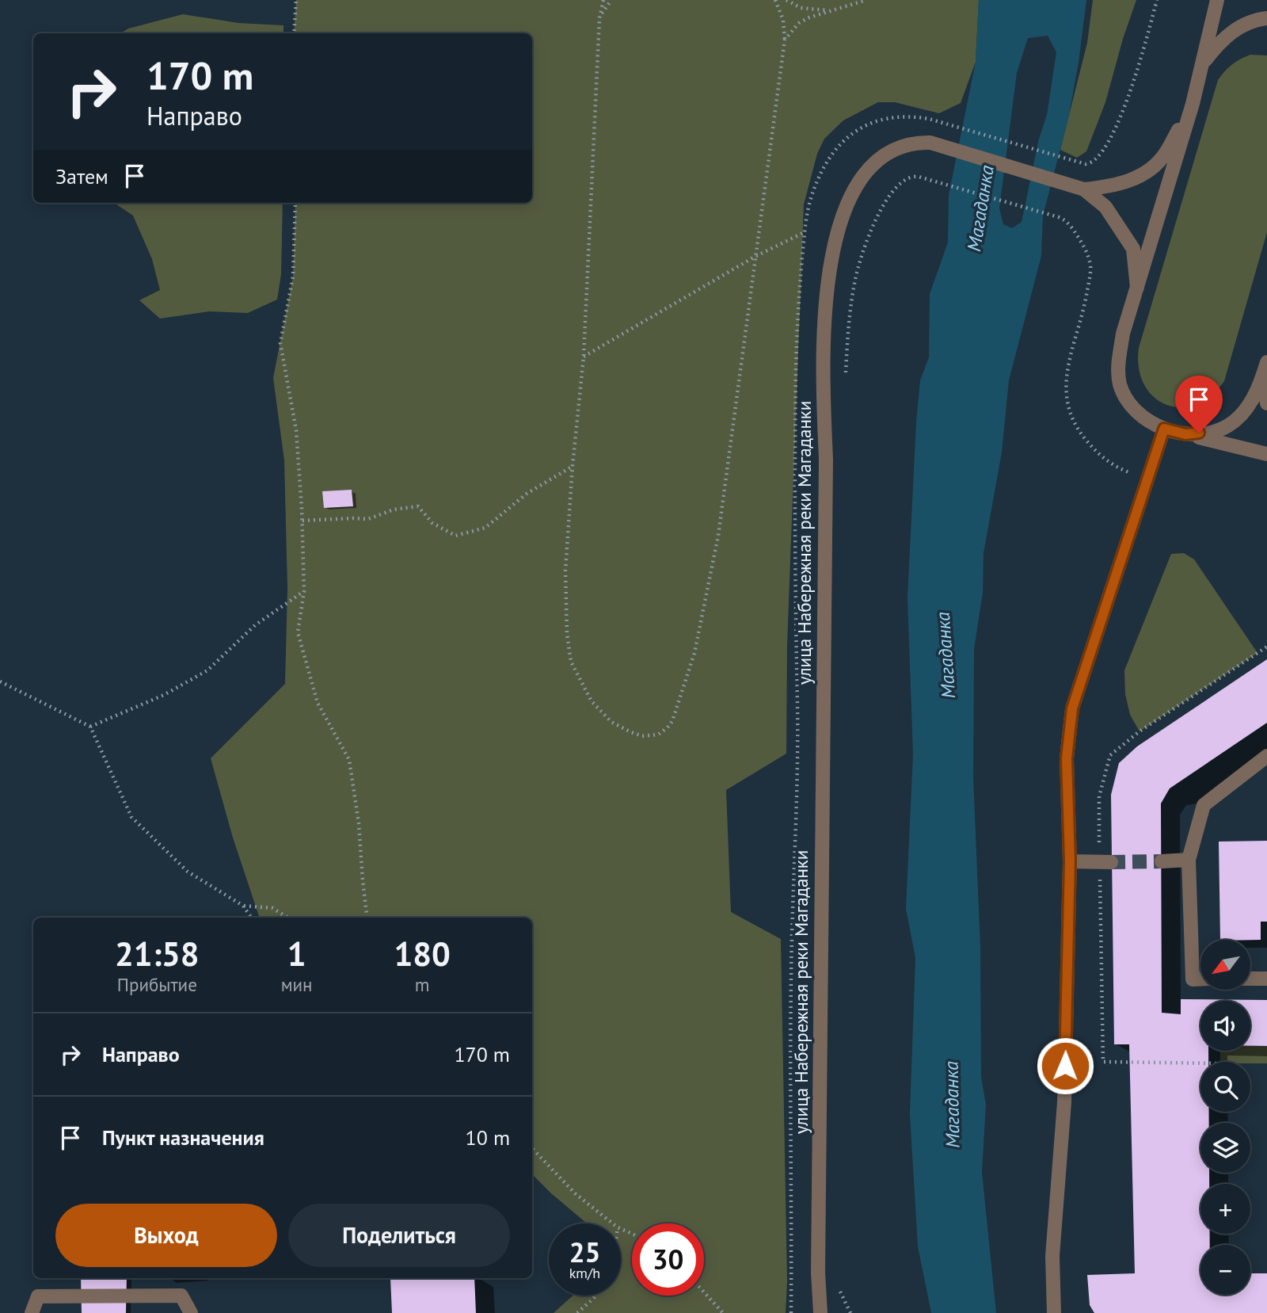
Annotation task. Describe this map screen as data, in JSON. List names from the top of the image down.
{
  "streets": {
    "street": ["улица Набережная реки Магаданки"]
  },
  "water": ["Магаданка"],
  "north": "bottom left",
  "page": {
    "turn": ["170 m", "Направо"],
    "then": "Затем",
    "eta": [
      "21:58",
      "Прибытие",
      "1",
      "мин",
      "180",
      "m"
    ],
    "map_buttons": ["+", "−"],
    "list": [
      {
        "name": "Направо",
        "value": "170 m"
      },
      {
        "name": "Пункт назначения",
        "value": "10 m"
      }
    ],
    "buttons": ["Выход", "Поделиться"],
    "speed": "25 km/h",
    "limit": "30"
  }
}
